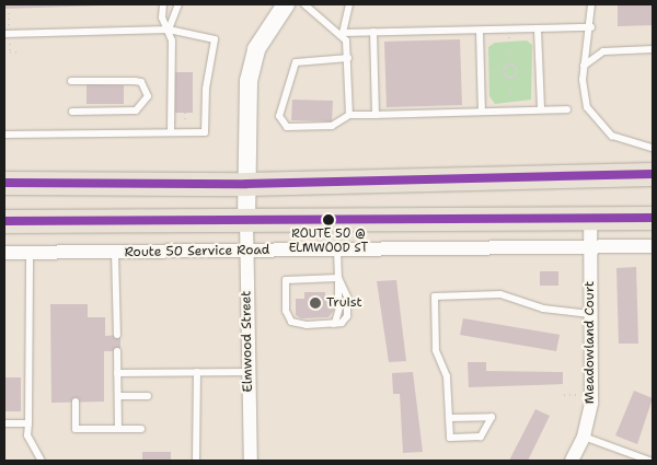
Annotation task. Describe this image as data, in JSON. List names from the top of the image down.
{
  "streets": {
    "street": ["Route 50 Service Road", "Elmwood Street", "Meadowland Court"]
  },
  "crossings": [
    ["Route 50 Service Road", "Elmwood Street"],
    ["Route 50 Service Road", "Meadowland Court"]
  ],
  "places": ["ROUTE 50 @ ELMWOOD ST", "Truist"]
}
